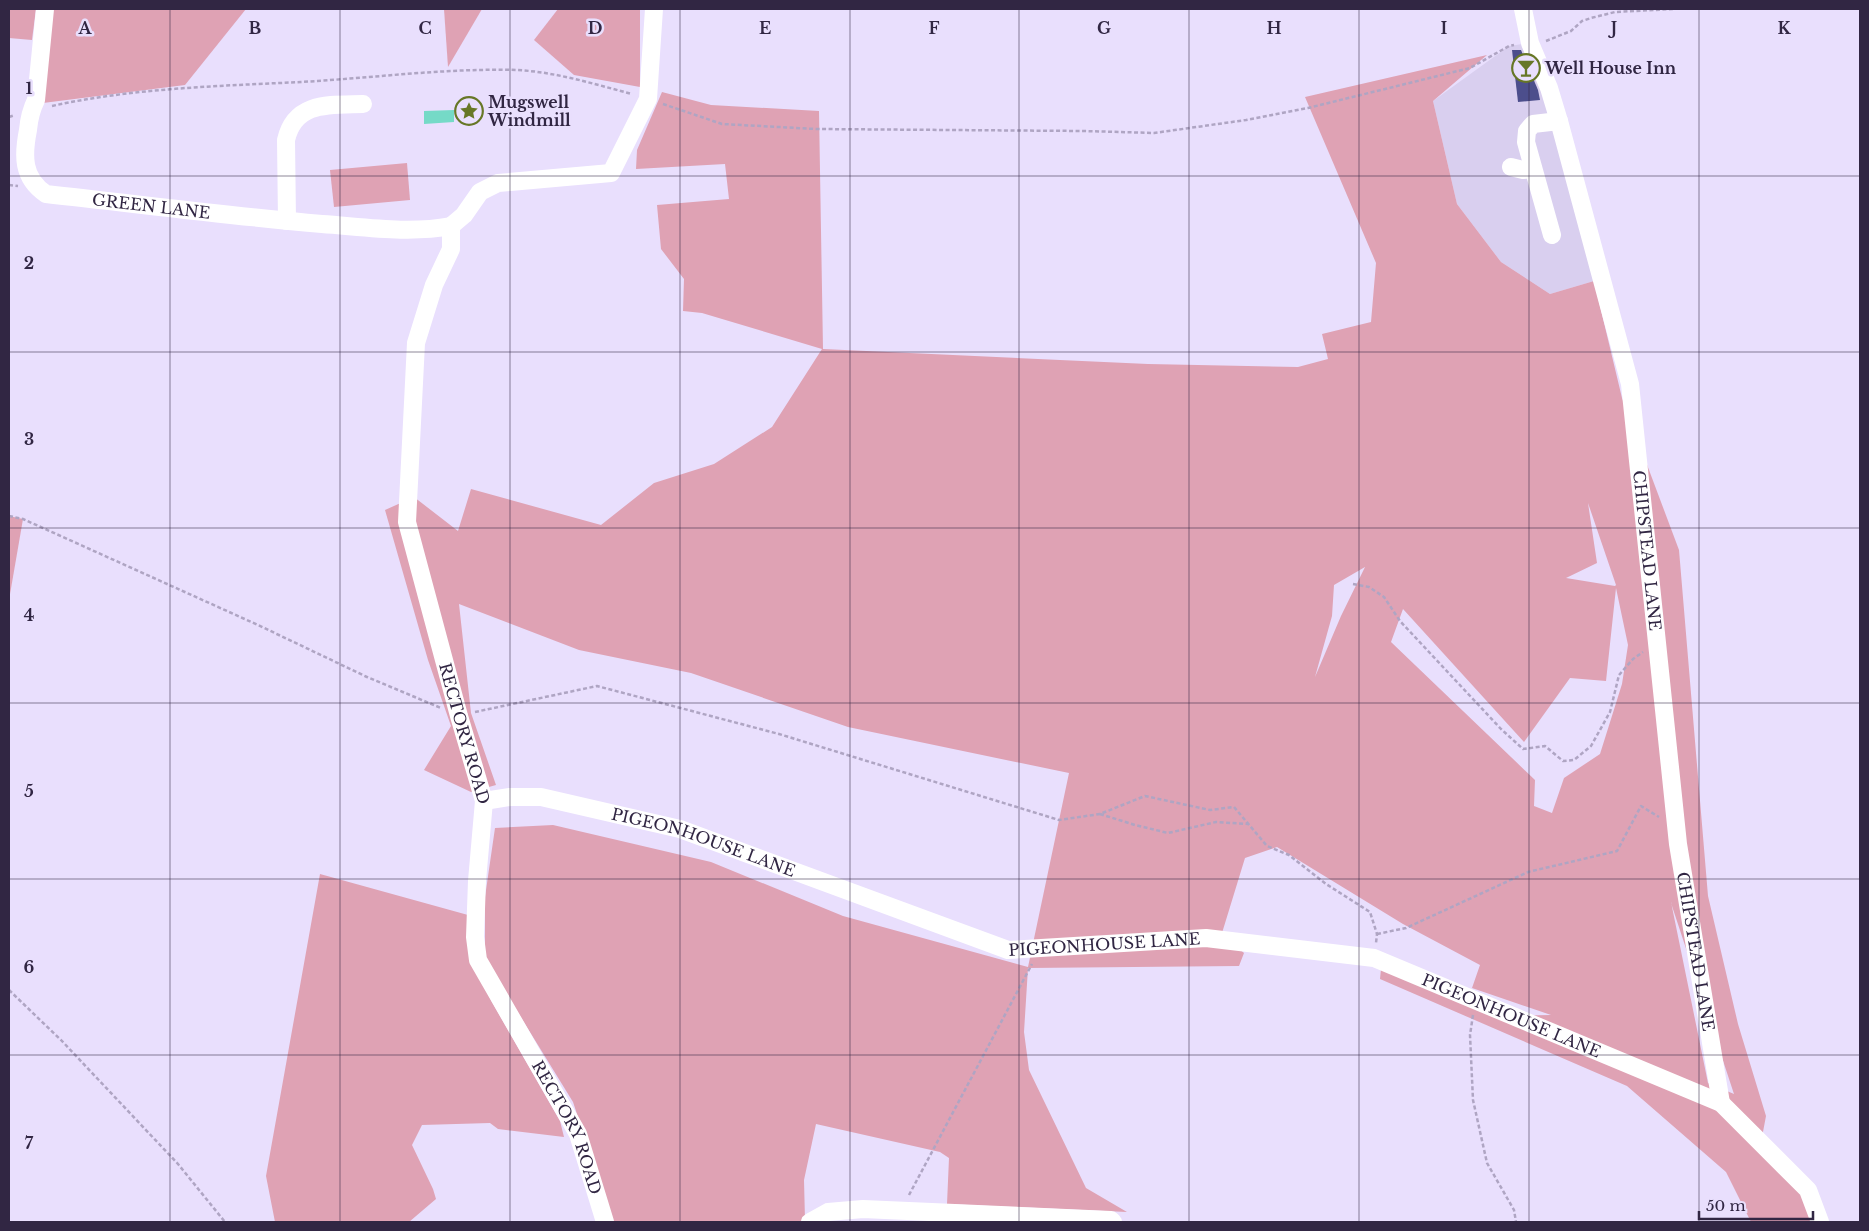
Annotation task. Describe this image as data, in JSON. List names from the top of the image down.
{
  "streets": {
    "street": [
      "GREEN LANE",
      "CHIPSTEAD LANE",
      "RECTORY ROAD",
      "PIGEONHOUSE LANE"
    ]
  },
  "crossings": [
    ["GREEN LANE", "RECTORY ROAD"],
    ["CHIPSTEAD LANE", "PIGEONHOUSE LANE"],
    ["RECTORY ROAD", "PIGEONHOUSE LANE"]
  ],
  "places": {
    "bar": ["Well House Inn"],
    "place": ["Mugswell Windmill"]
  },
  "scale_bar": "50 m",
  "grid": {
    "columns": [
      "A",
      "B",
      "C",
      "D",
      "E",
      "F",
      "G",
      "H",
      "I",
      "J",
      "K"
    ],
    "rows": [
      "1",
      "2",
      "3",
      "4",
      "5",
      "6",
      "7"
    ]
  }
}
